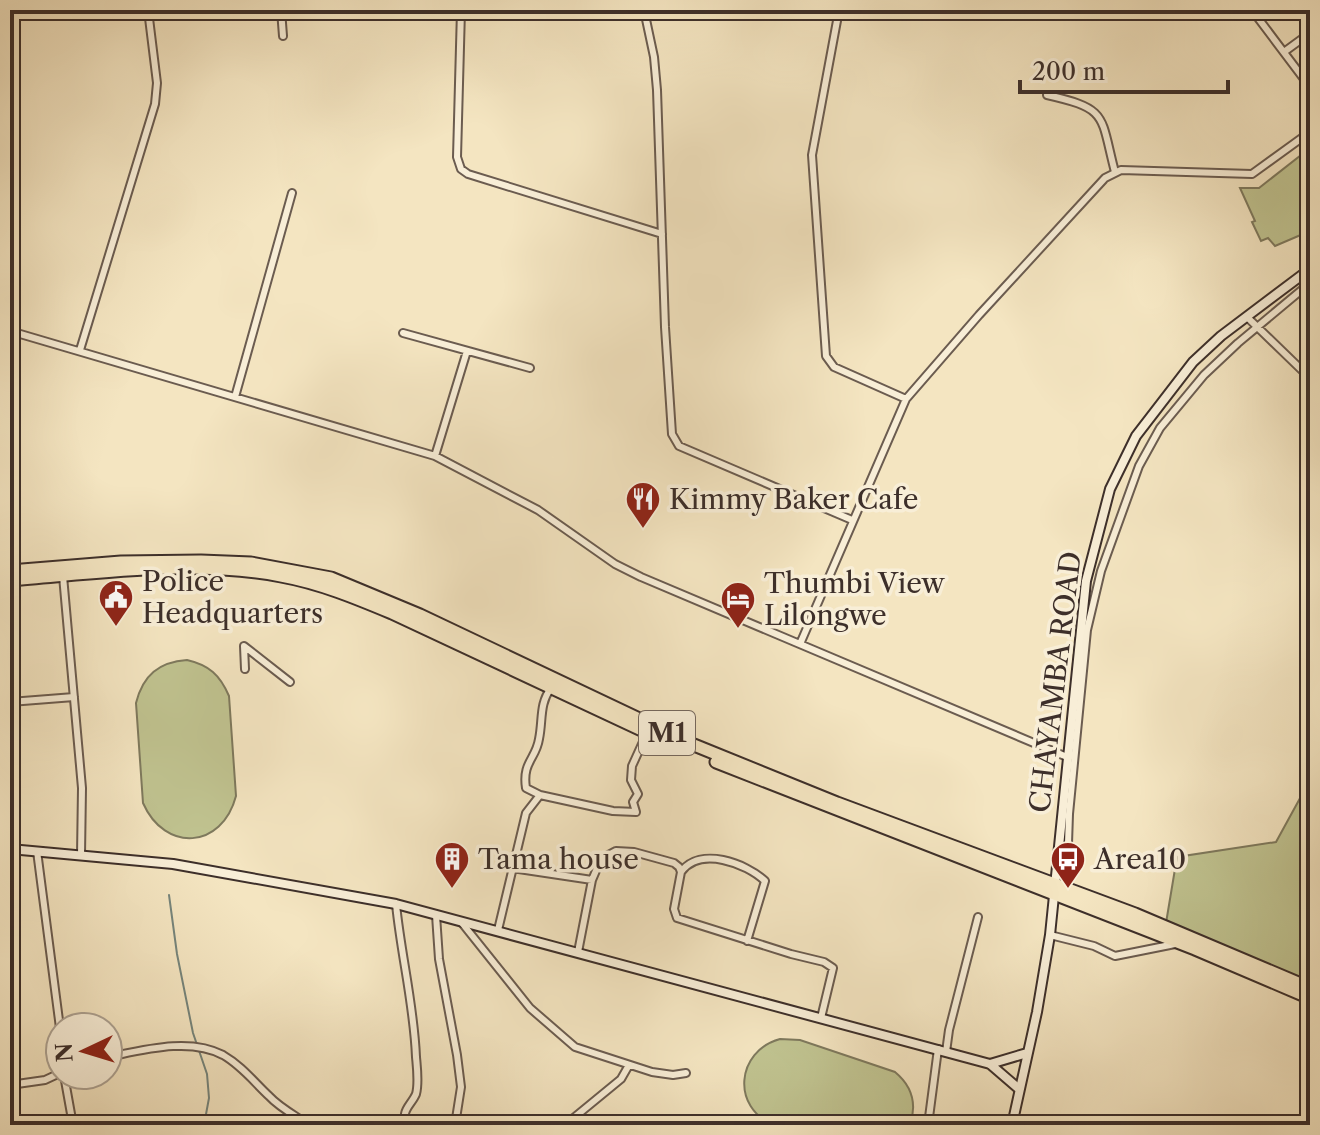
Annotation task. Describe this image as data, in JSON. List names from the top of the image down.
{
  "streets": {
    "highway": ["M1"],
    "street": ["CHAYAMBA ROAD"]
  },
  "crossings": [
    ["CHAYAMBA ROAD", "M1"]
  ],
  "places": {
    "restaurant": ["Kimmy Baker Cafe"],
    "public building": ["Police Headquarters"],
    "hotel": ["Thumbi View Lilongwe"],
    "building": ["Tama house"],
    "bus stop": ["Area10"]
  },
  "scale_bar": "200 m",
  "north": "left"
}
